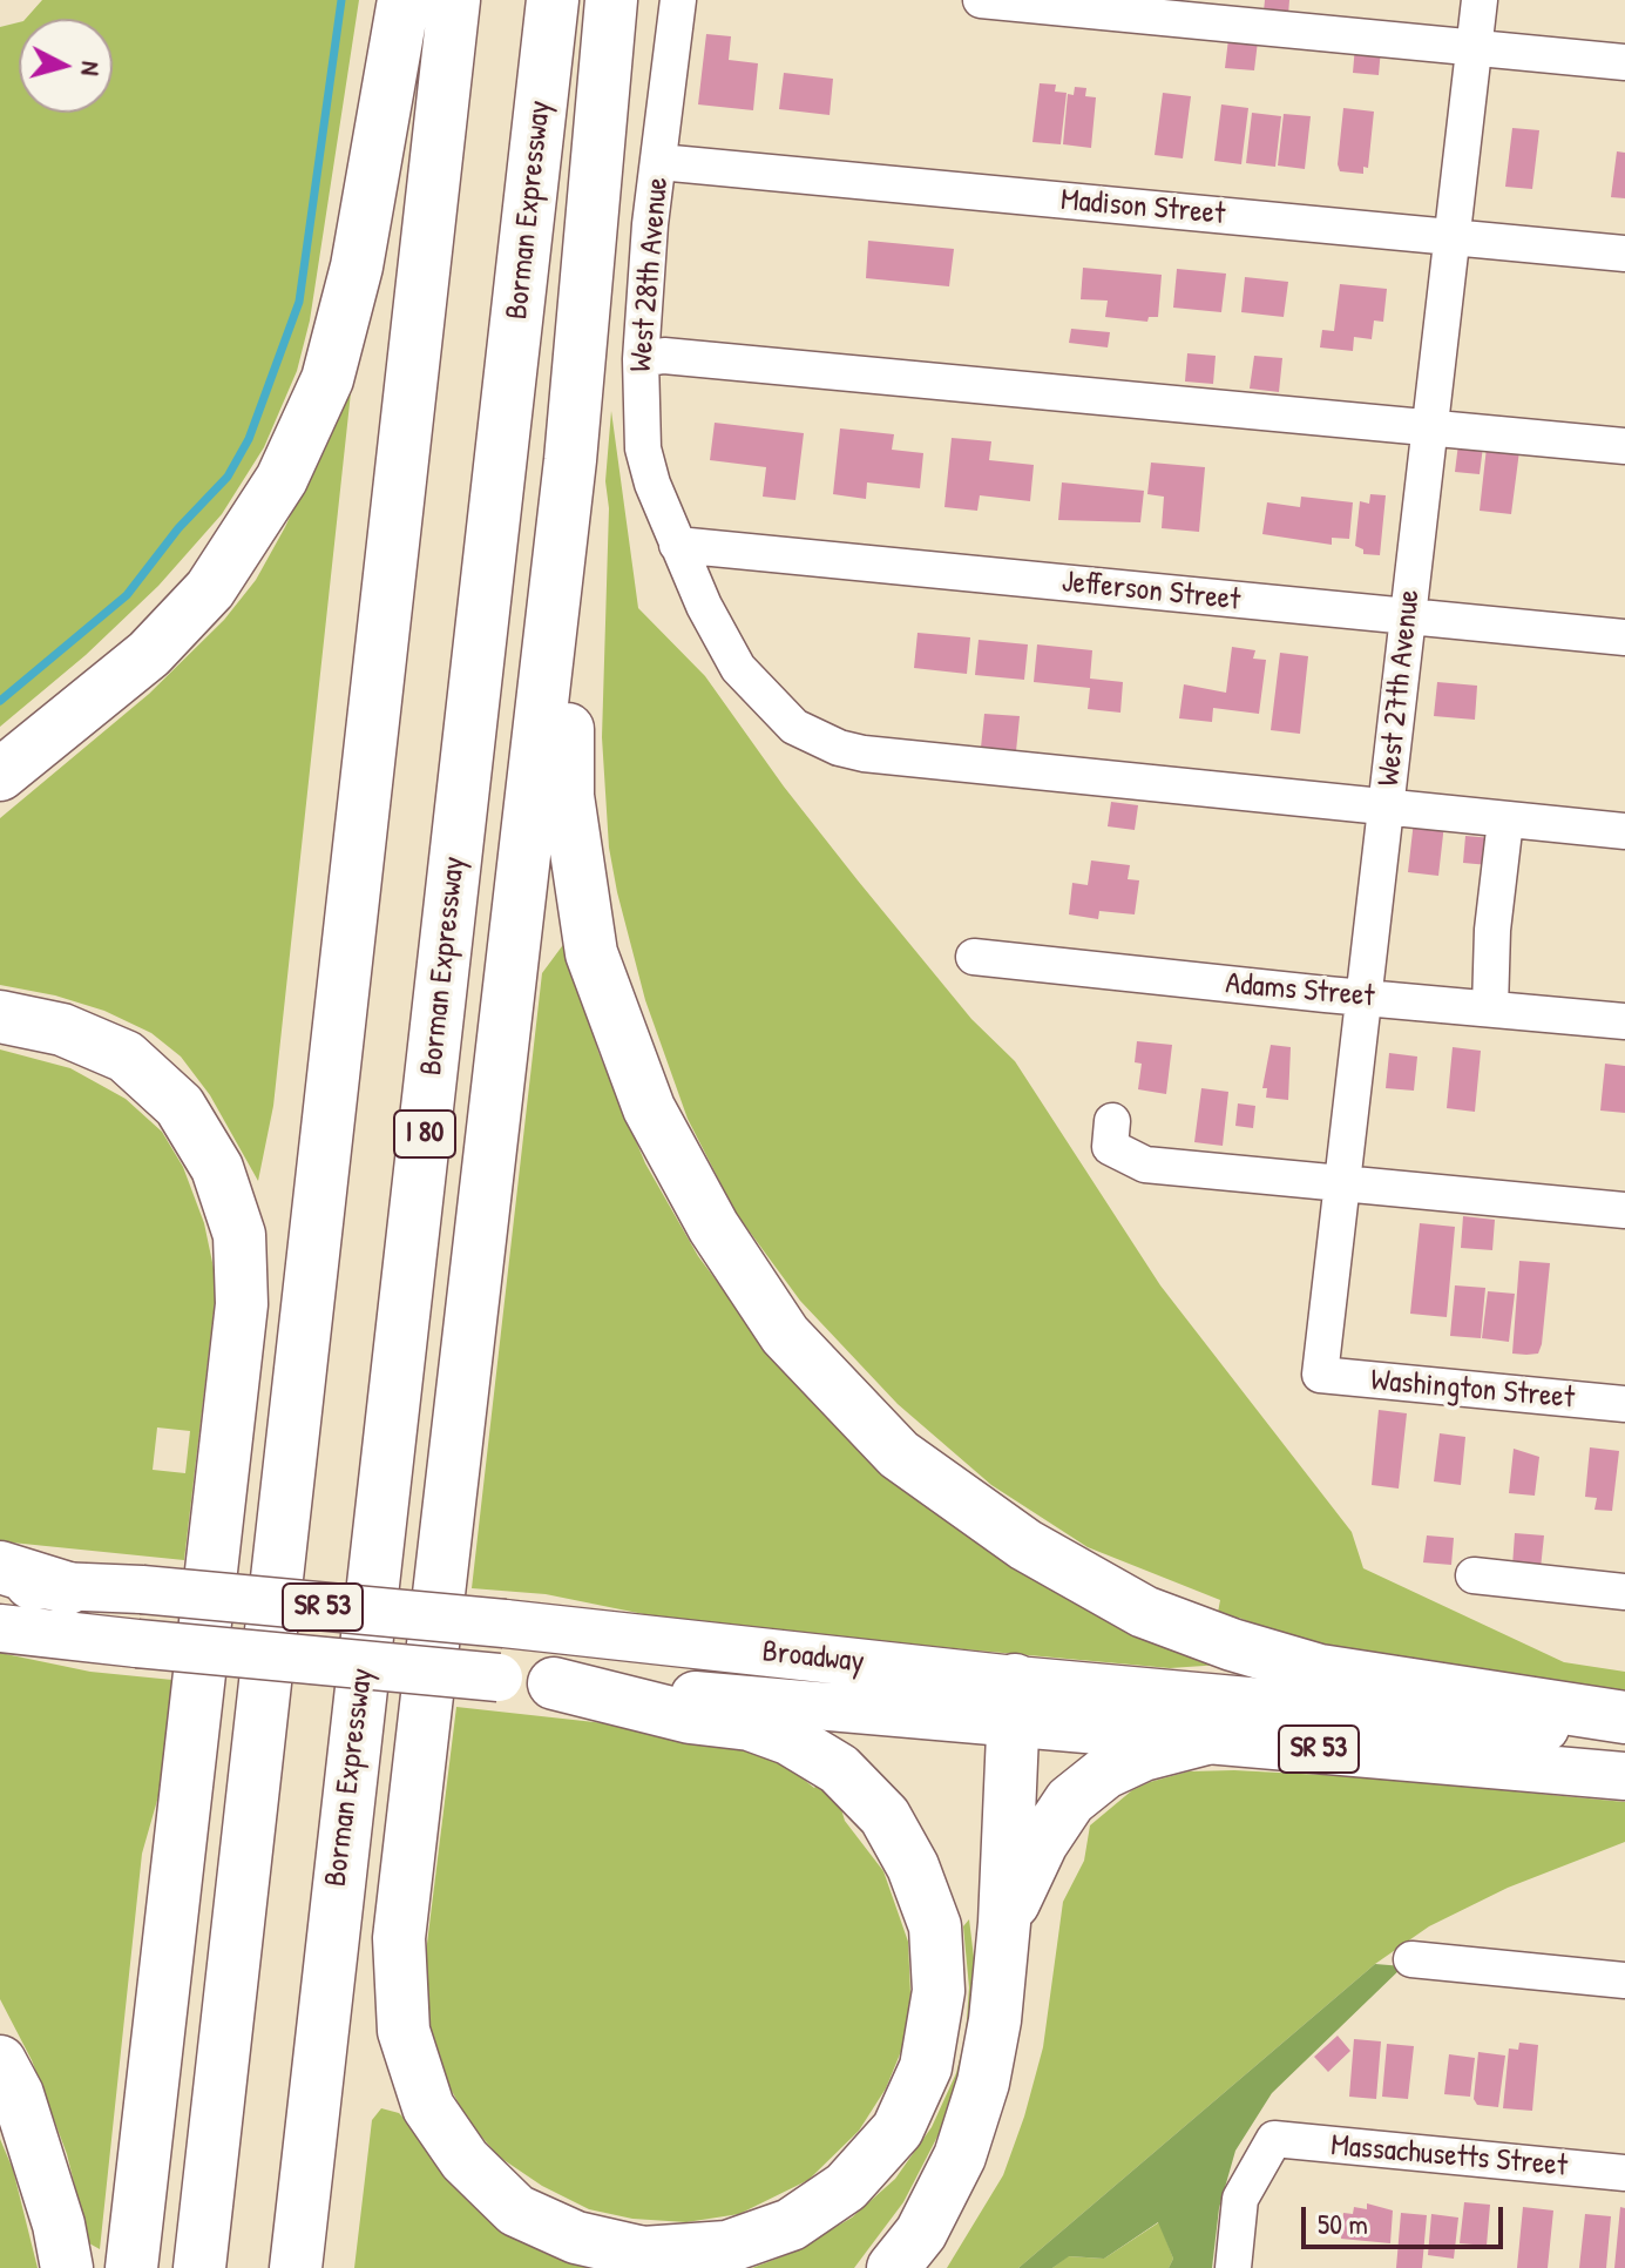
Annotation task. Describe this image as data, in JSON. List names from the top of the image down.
{
  "streets": {
    "highway": ["Borman Expressway", "I 80"],
    "main road": ["SR 53", "Broadway"],
    "street": [
      "Madison Street",
      "West 28th Avenue",
      "Jefferson Street",
      "West 27th Avenue",
      "Adams Street",
      "Washington Street",
      "Massachusetts Street"
    ]
  },
  "crossings": [
    ["Madison Street", "West 28th Avenue"],
    ["Madison Street", "West 27th Avenue"],
    ["West 28th Avenue", "Jefferson Street"],
    ["West 28th Avenue", "West 27th Avenue"],
    ["Jefferson Street", "West 27th Avenue"],
    ["West 27th Avenue", "Adams Street"],
    ["West 27th Avenue", "Washington Street"]
  ],
  "scale_bar": "50 m",
  "north": "right"
}
